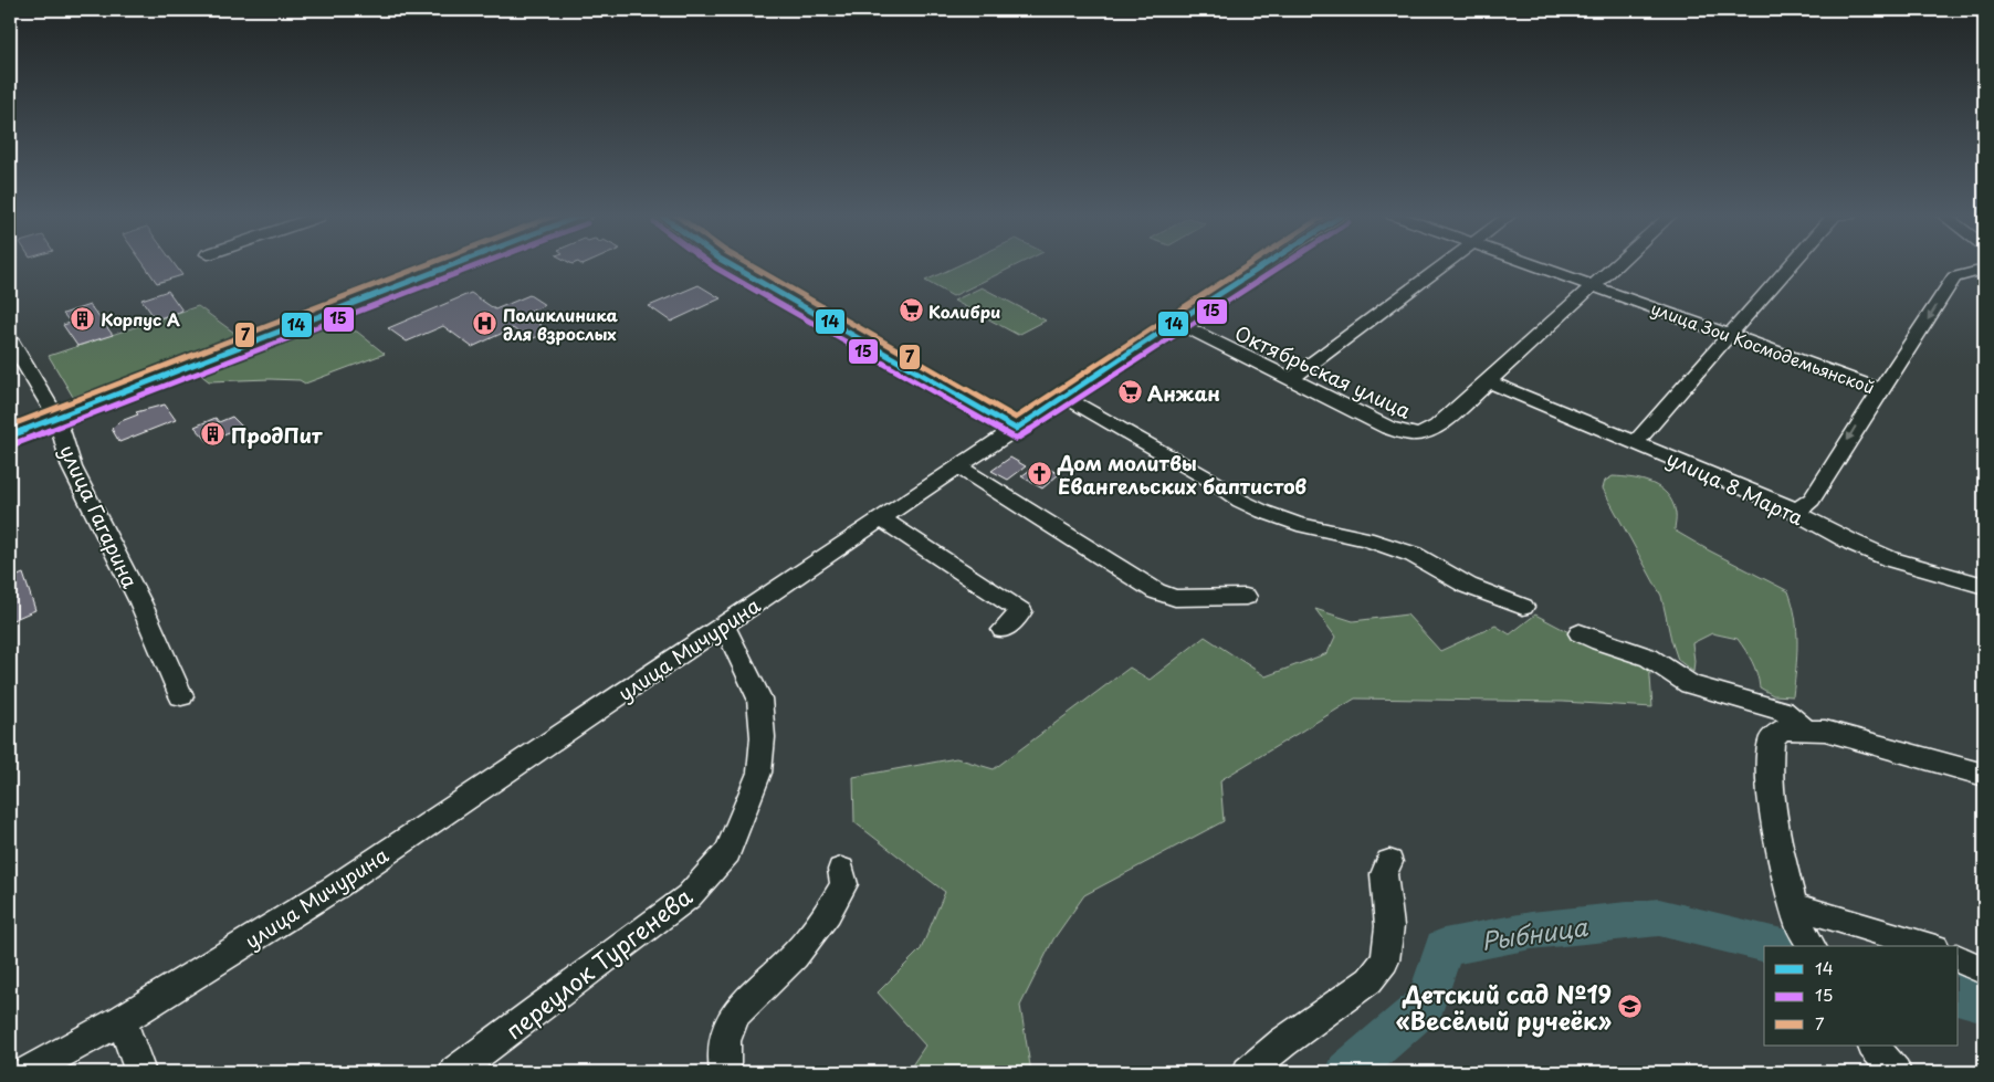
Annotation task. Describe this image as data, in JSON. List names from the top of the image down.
{
  "streets": {
    "street": [
      "улица Зои Космодемьянской",
      "Октябрьская улица",
      "улица 8 Марта",
      "улица Гагарина",
      "улица Мичурина",
      "переулок Тургенева"
    ]
  },
  "crossings": [
    ["улица Зои Космодемьянской", "Октябрьская улица"],
    ["Октябрьская улица", "улица 8 Марта"],
    ["Октябрьская улица", "улица Мичурина"],
    ["улица Мичурина", "переулок Тургенева"]
  ],
  "water": ["Рыбница"],
  "places": {
    "supermarket": ["Колибри", "Анжан"],
    "building": ["Корпус А", "ПродПит"],
    "hospital": ["Поликлиника для взрослых"],
    "church": ["Дом молитвы Евангельских баптистов"],
    "school or university": ["Детский сад №19 «Весёлый ручеёк»"]
  },
  "lines": ["transit line 14", "transit line 15", "transit line 7"],
  "legend": ["14", "15", "7"]
}
